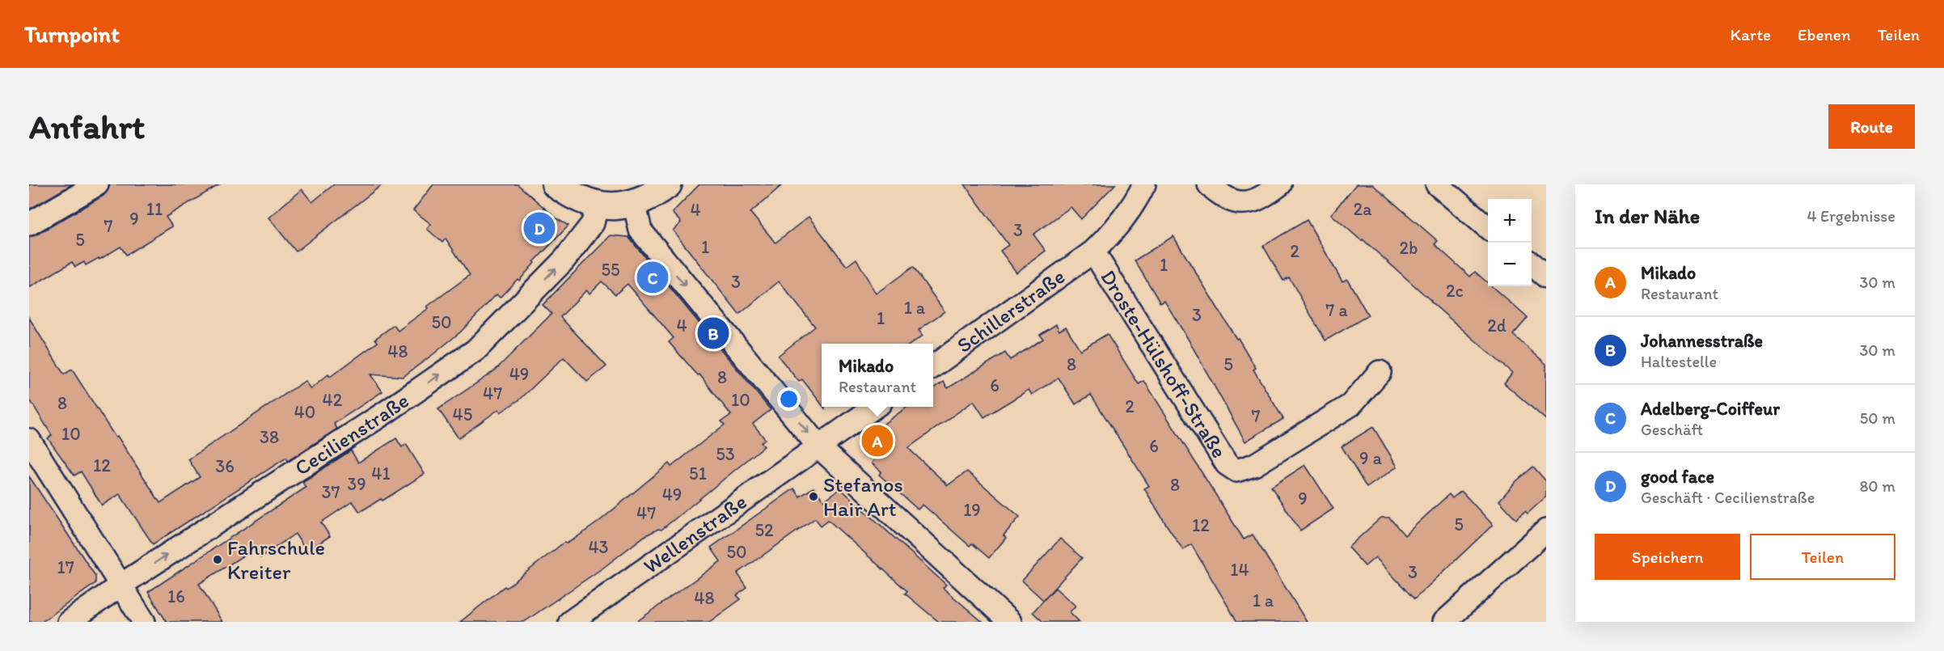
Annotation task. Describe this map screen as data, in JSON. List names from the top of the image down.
{
  "streets": {
    "street": [
      "Schillerstraße",
      "Droste-Hülshoff-Straße",
      "Cecilienstraße",
      "Wellenstraße"
    ]
  },
  "crossings": [
    ["Schillerstraße", "Droste-Hülshoff-Straße"]
  ],
  "one_way": ["Cecilienstraße"],
  "places": ["Stefanos Hair Art", "Fahrschule Kreiter"],
  "house_numbers": [
    "11",
    "2a",
    "4",
    "9",
    "7",
    "3",
    "5",
    "1",
    "2b",
    "2",
    "1",
    "55",
    "3",
    "2c",
    "1 a",
    "7 a",
    "3",
    "1",
    "50",
    "4",
    "2d",
    "48",
    "8",
    "5",
    "49",
    "8",
    "6",
    "47",
    "42",
    "10",
    "8",
    "2",
    "40",
    "45",
    "7",
    "10",
    "38",
    "6",
    "53",
    "9 a",
    "12",
    "36",
    "41",
    "51",
    "39",
    "8",
    "37",
    "49",
    "9",
    "19",
    "47",
    "5",
    "12",
    "52",
    "43",
    "50",
    "17",
    "14",
    "3",
    "16",
    "48",
    "1 a"
  ],
  "page": {
    "header": "Turnpoint",
    "nav": ["Karte", "Ebenen", "Teilen"],
    "buttons": [
      "Route",
      ["Speichern", "Teilen"]
    ],
    "title": "Anfahrt",
    "heading": ["In der Nähe", "4 Ergebnisse"],
    "map_buttons": ["+", "−"],
    "pins": [
      "D",
      "C",
      "B",
      "A"
    ],
    "list": [
      {
        "mark": "A",
        "name": "Mikado",
        "note": "Restaurant",
        "value": "30 m"
      },
      {
        "mark": "B",
        "name": "Johannesstraße",
        "note": "Haltestelle",
        "value": "30 m"
      },
      {
        "mark": "C",
        "name": "Adelberg-Coiffeur",
        "note": "Geschäft",
        "value": "50 m"
      },
      {
        "mark": "D",
        "name": "good face",
        "note": "Geschäft · Cecilienstraße",
        "value": "80 m"
      }
    ],
    "popup": ["Mikado", "Restaurant"]
  }
}
